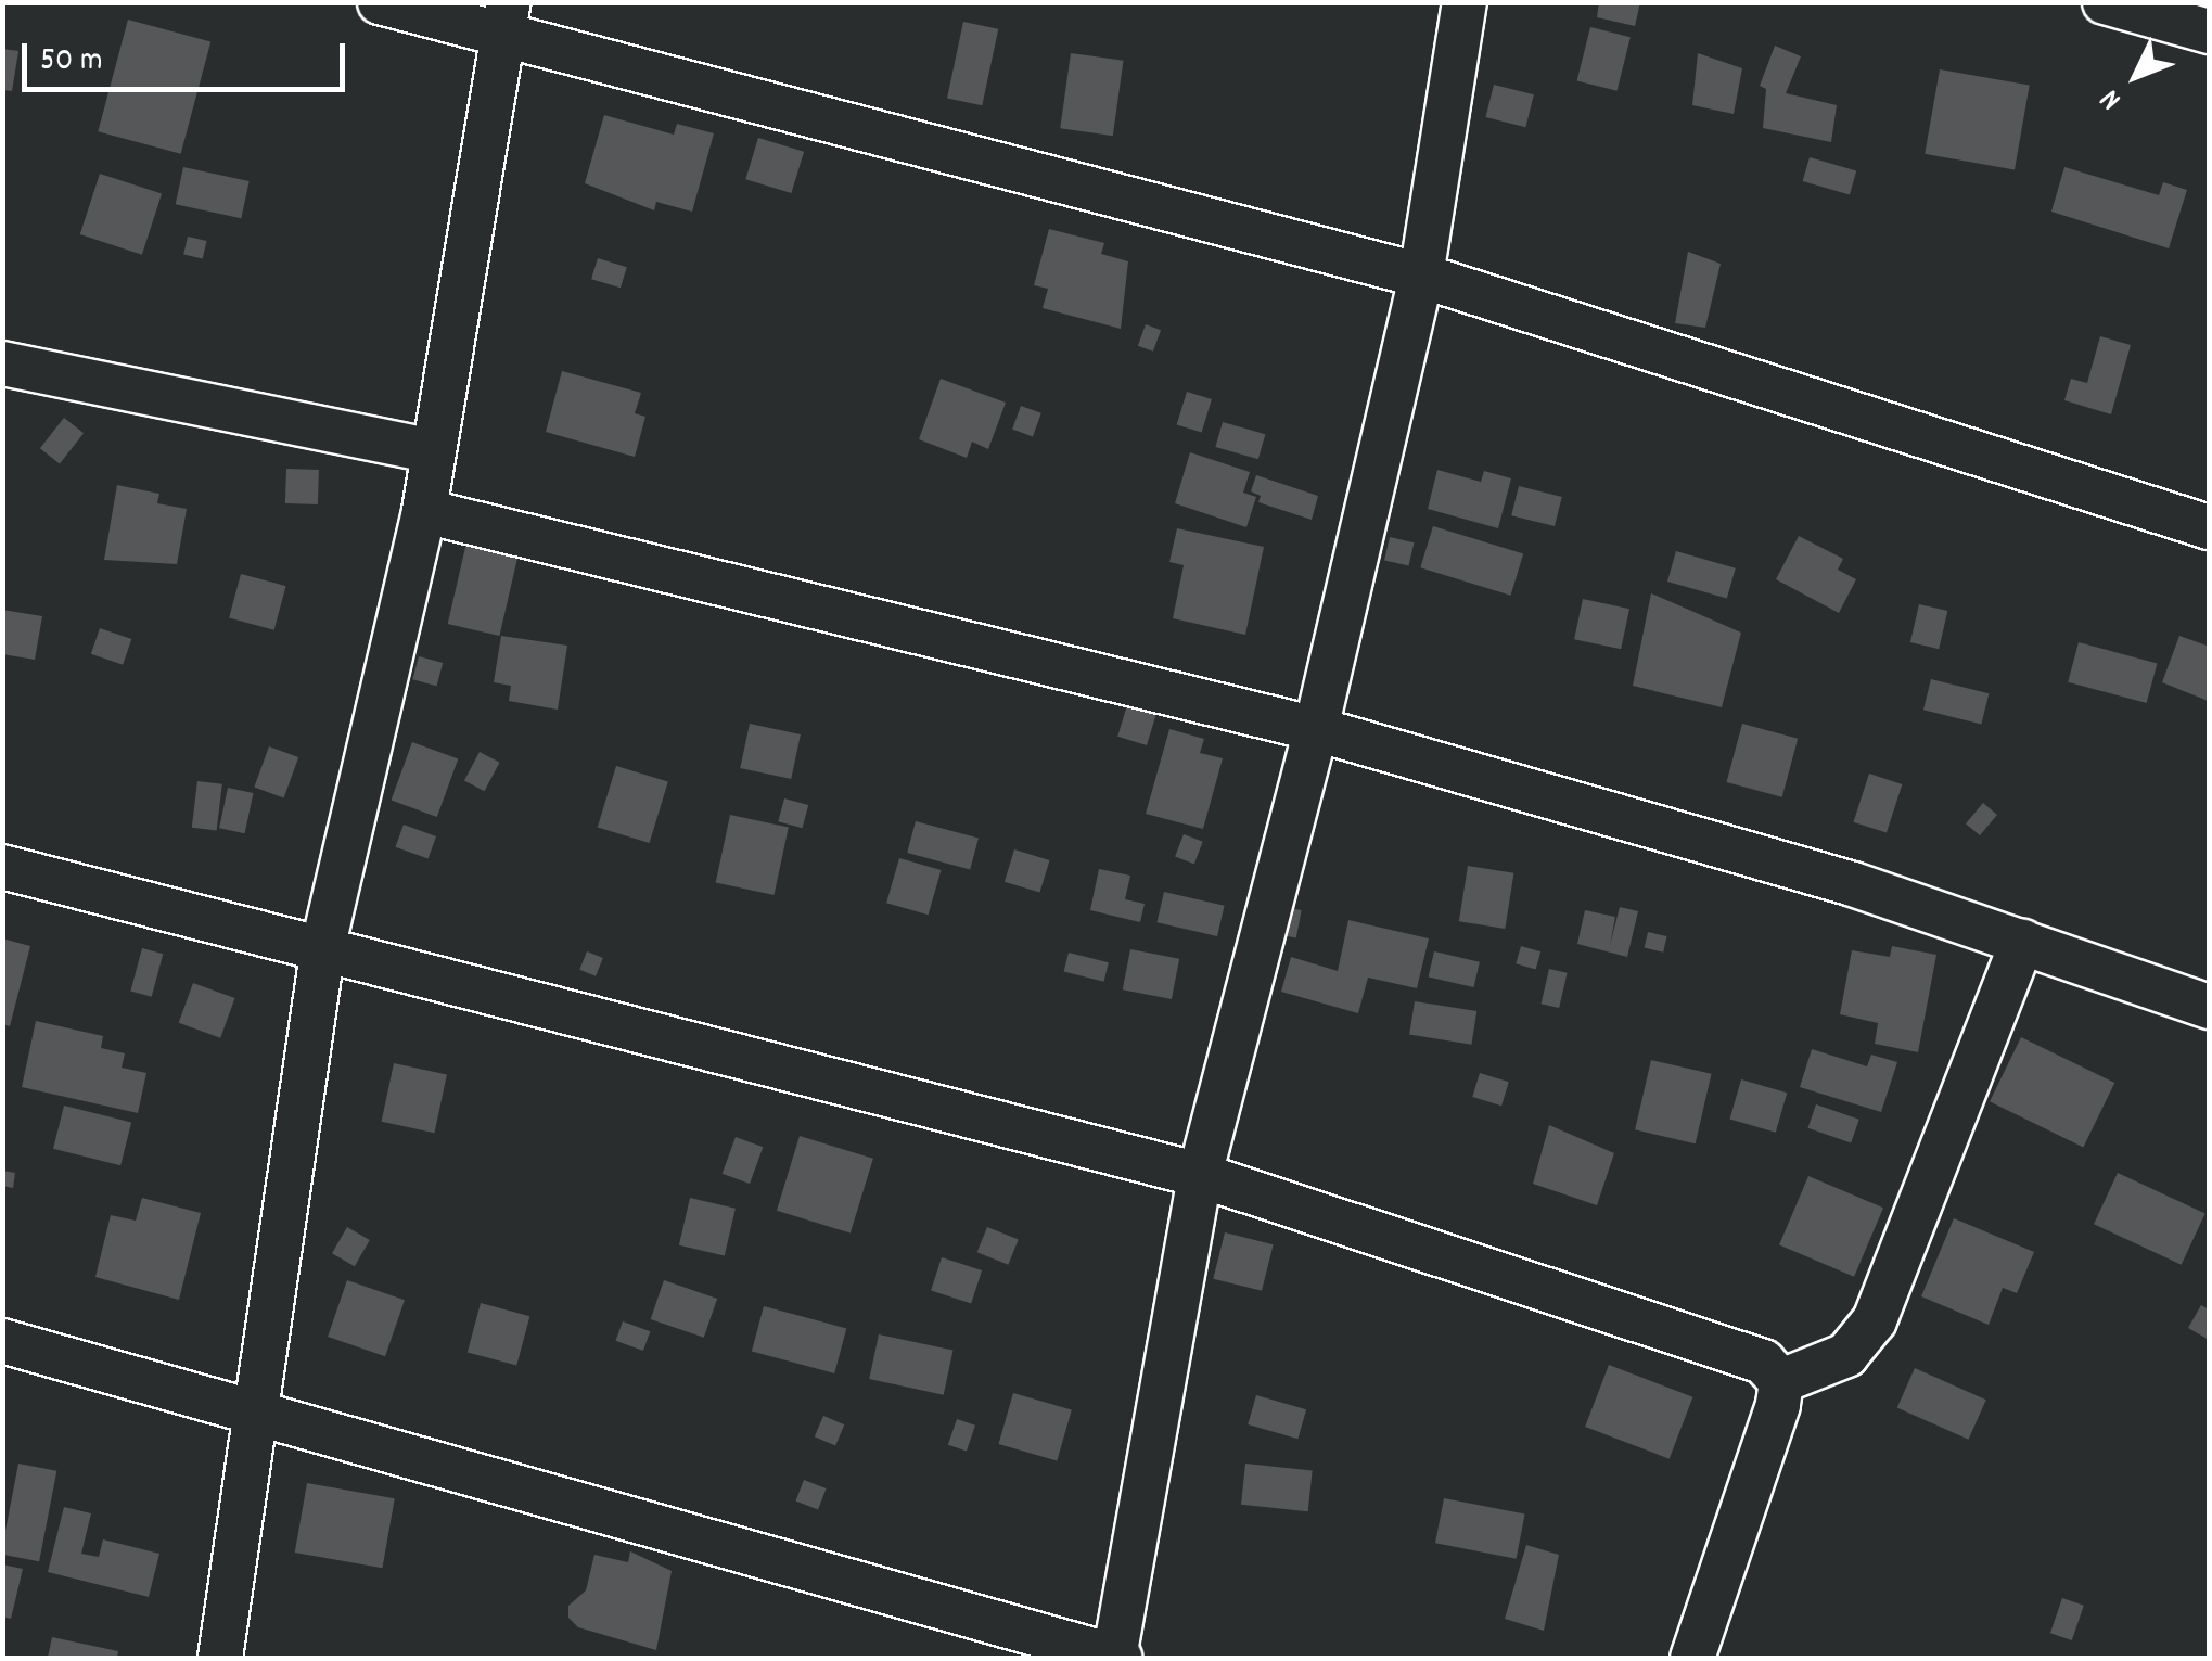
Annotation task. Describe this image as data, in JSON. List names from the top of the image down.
{
  "scale_bar": "50 m",
  "north": "bottom left"
}
